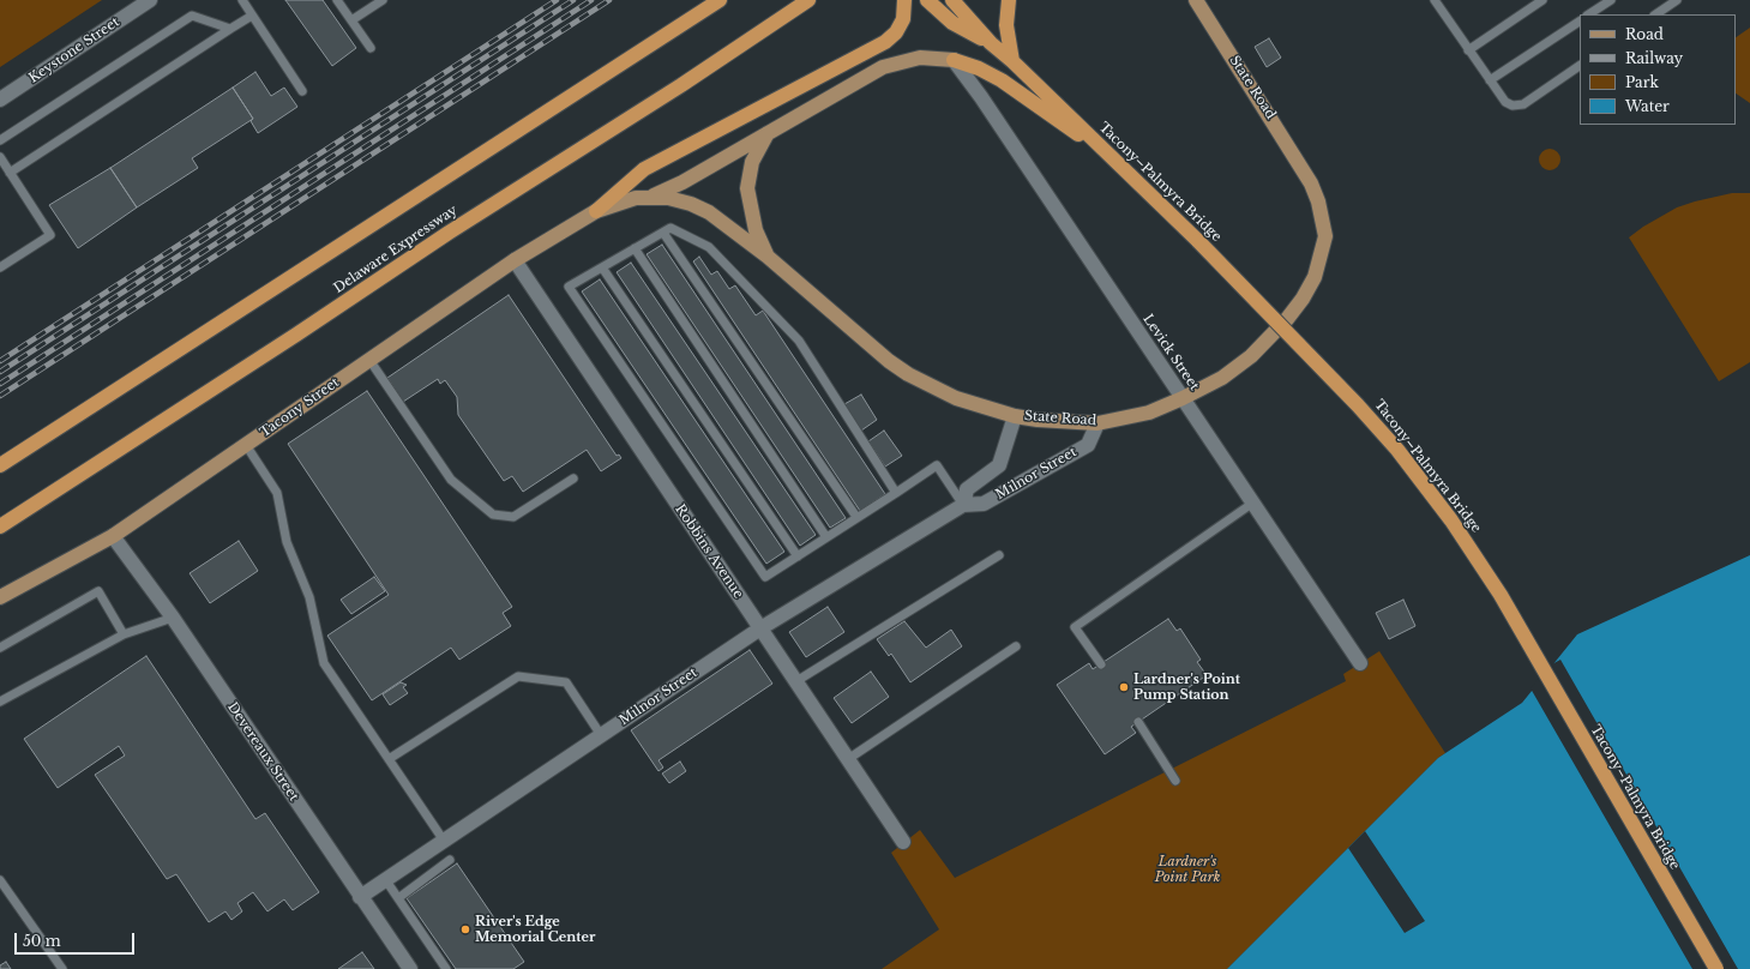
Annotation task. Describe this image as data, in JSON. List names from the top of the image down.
{
  "streets": {
    "highway": ["Tacony–Palmyra Bridge", "Delaware Expressway"],
    "main road": ["State Road", "Tacony Street"],
    "street": [
      "Keystone Street",
      "Levick Street",
      "Milnor Street",
      "Robbins Avenue",
      "Devereaux Street"
    ]
  },
  "crossings": [
    ["State Road", "Levick Street"],
    ["State Road", "Tacony Street"],
    ["State Road", "Milnor Street"],
    ["Tacony Street", "Robbins Avenue"],
    ["Tacony Street", "Devereaux Street"],
    ["Milnor Street", "Robbins Avenue"],
    ["Milnor Street", "Devereaux Street"]
  ],
  "parks": ["Lardner's Point Park"],
  "places": ["Lardner's Point Pump Station", "River's Edge Memorial Center"],
  "legend": [
    "Road",
    "Railway",
    "Park",
    "Water"
  ],
  "scale_bar": "50 m"
}
